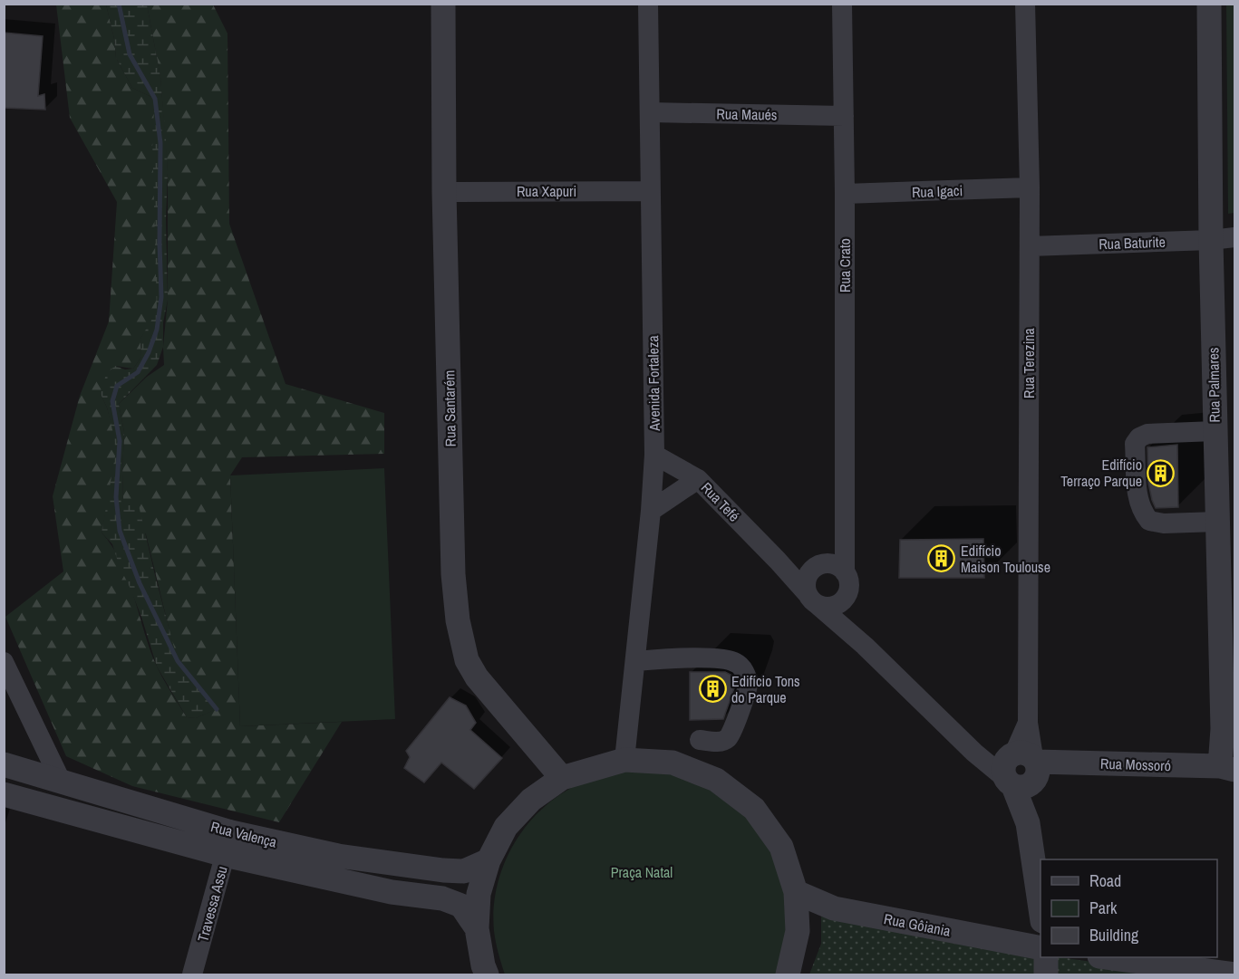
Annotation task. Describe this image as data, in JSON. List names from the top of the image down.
{
  "streets": {
    "street": [
      "Rua Maués",
      "Rua Xapuri",
      "Rua Igaci",
      "Rua Baturite",
      "Rua Crato",
      "Rua Terezina",
      "Avenida Fortaleza",
      "Rua Palmares",
      "Rua Santarém",
      "Rua Tefé",
      "Rua Mossoró",
      "Rua Valença",
      "Travessa Assu",
      "Rua Gôiania"
    ]
  },
  "crossings": [
    ["Rua Maués", "Rua Crato"],
    ["Rua Maués", "Avenida Fortaleza"],
    ["Rua Xapuri", "Avenida Fortaleza"],
    ["Rua Xapuri", "Rua Santarém"],
    ["Rua Igaci", "Rua Crato"],
    ["Rua Igaci", "Rua Terezina"],
    ["Rua Baturite", "Rua Terezina"],
    ["Rua Baturite", "Rua Palmares"],
    ["Rua Crato", "Rua Tefé"],
    ["Rua Terezina", "Rua Tefé"],
    ["Rua Terezina", "Rua Mossoró"],
    ["Avenida Fortaleza", "Rua Tefé"],
    ["Rua Palmares", "Rua Mossoró"],
    ["Rua Tefé", "Rua Mossoró"],
    ["Rua Valença", "Travessa Assu"]
  ],
  "parks": ["Praça Natal"],
  "places": {
    "building": ["Edifício Terraço Parque", "Edifício Maison Toulouse", "Edifício Tons do Parque"]
  },
  "legend": ["Road", "Park", "Building"]
}
